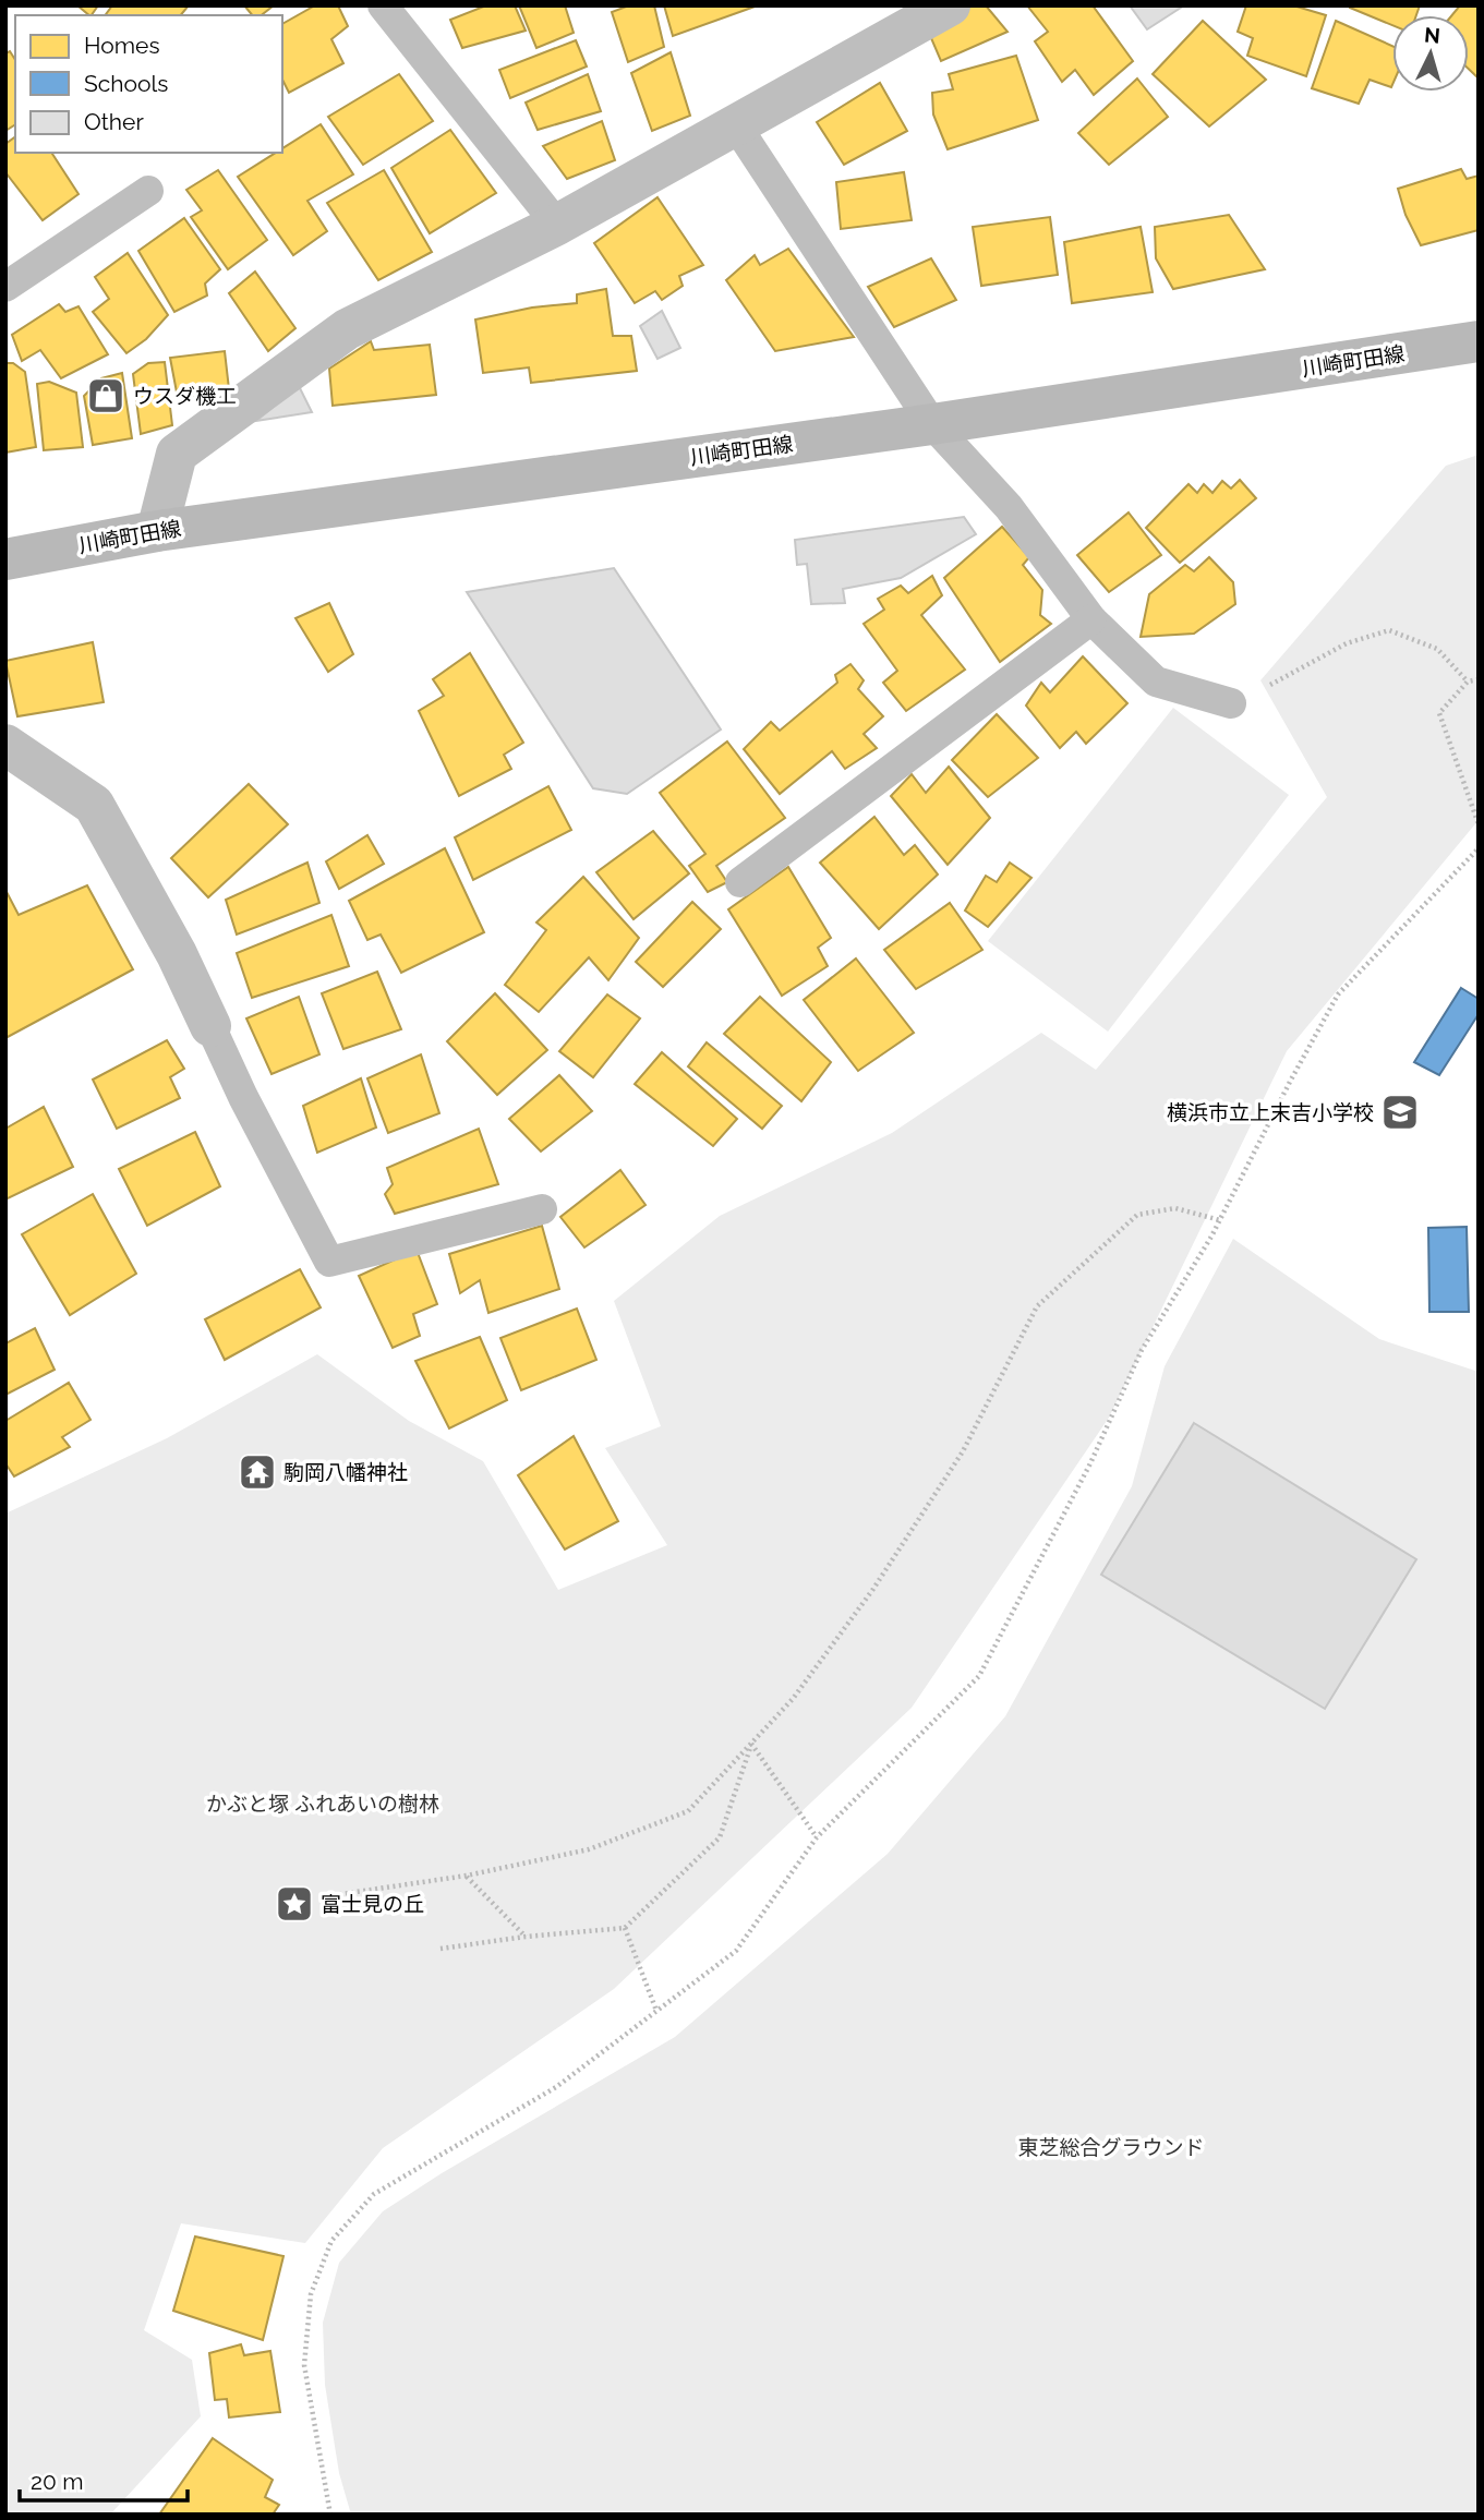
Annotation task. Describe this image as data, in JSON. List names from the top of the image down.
{
  "streets": {
    "main road": ["川崎町田線"]
  },
  "parks": ["かぶと塚 ふれあいの樹林", "東芝総合グラウンド"],
  "places": {
    "shop": ["ウスダ機工"],
    "school or university": ["横浜市立上末吉小学校"],
    "temple": ["駒岡八幡神社"],
    "place": ["富士見の丘"]
  },
  "legend": ["Homes", "Schools", "Other"],
  "scale_bar": "20 m",
  "north": "top"
}
